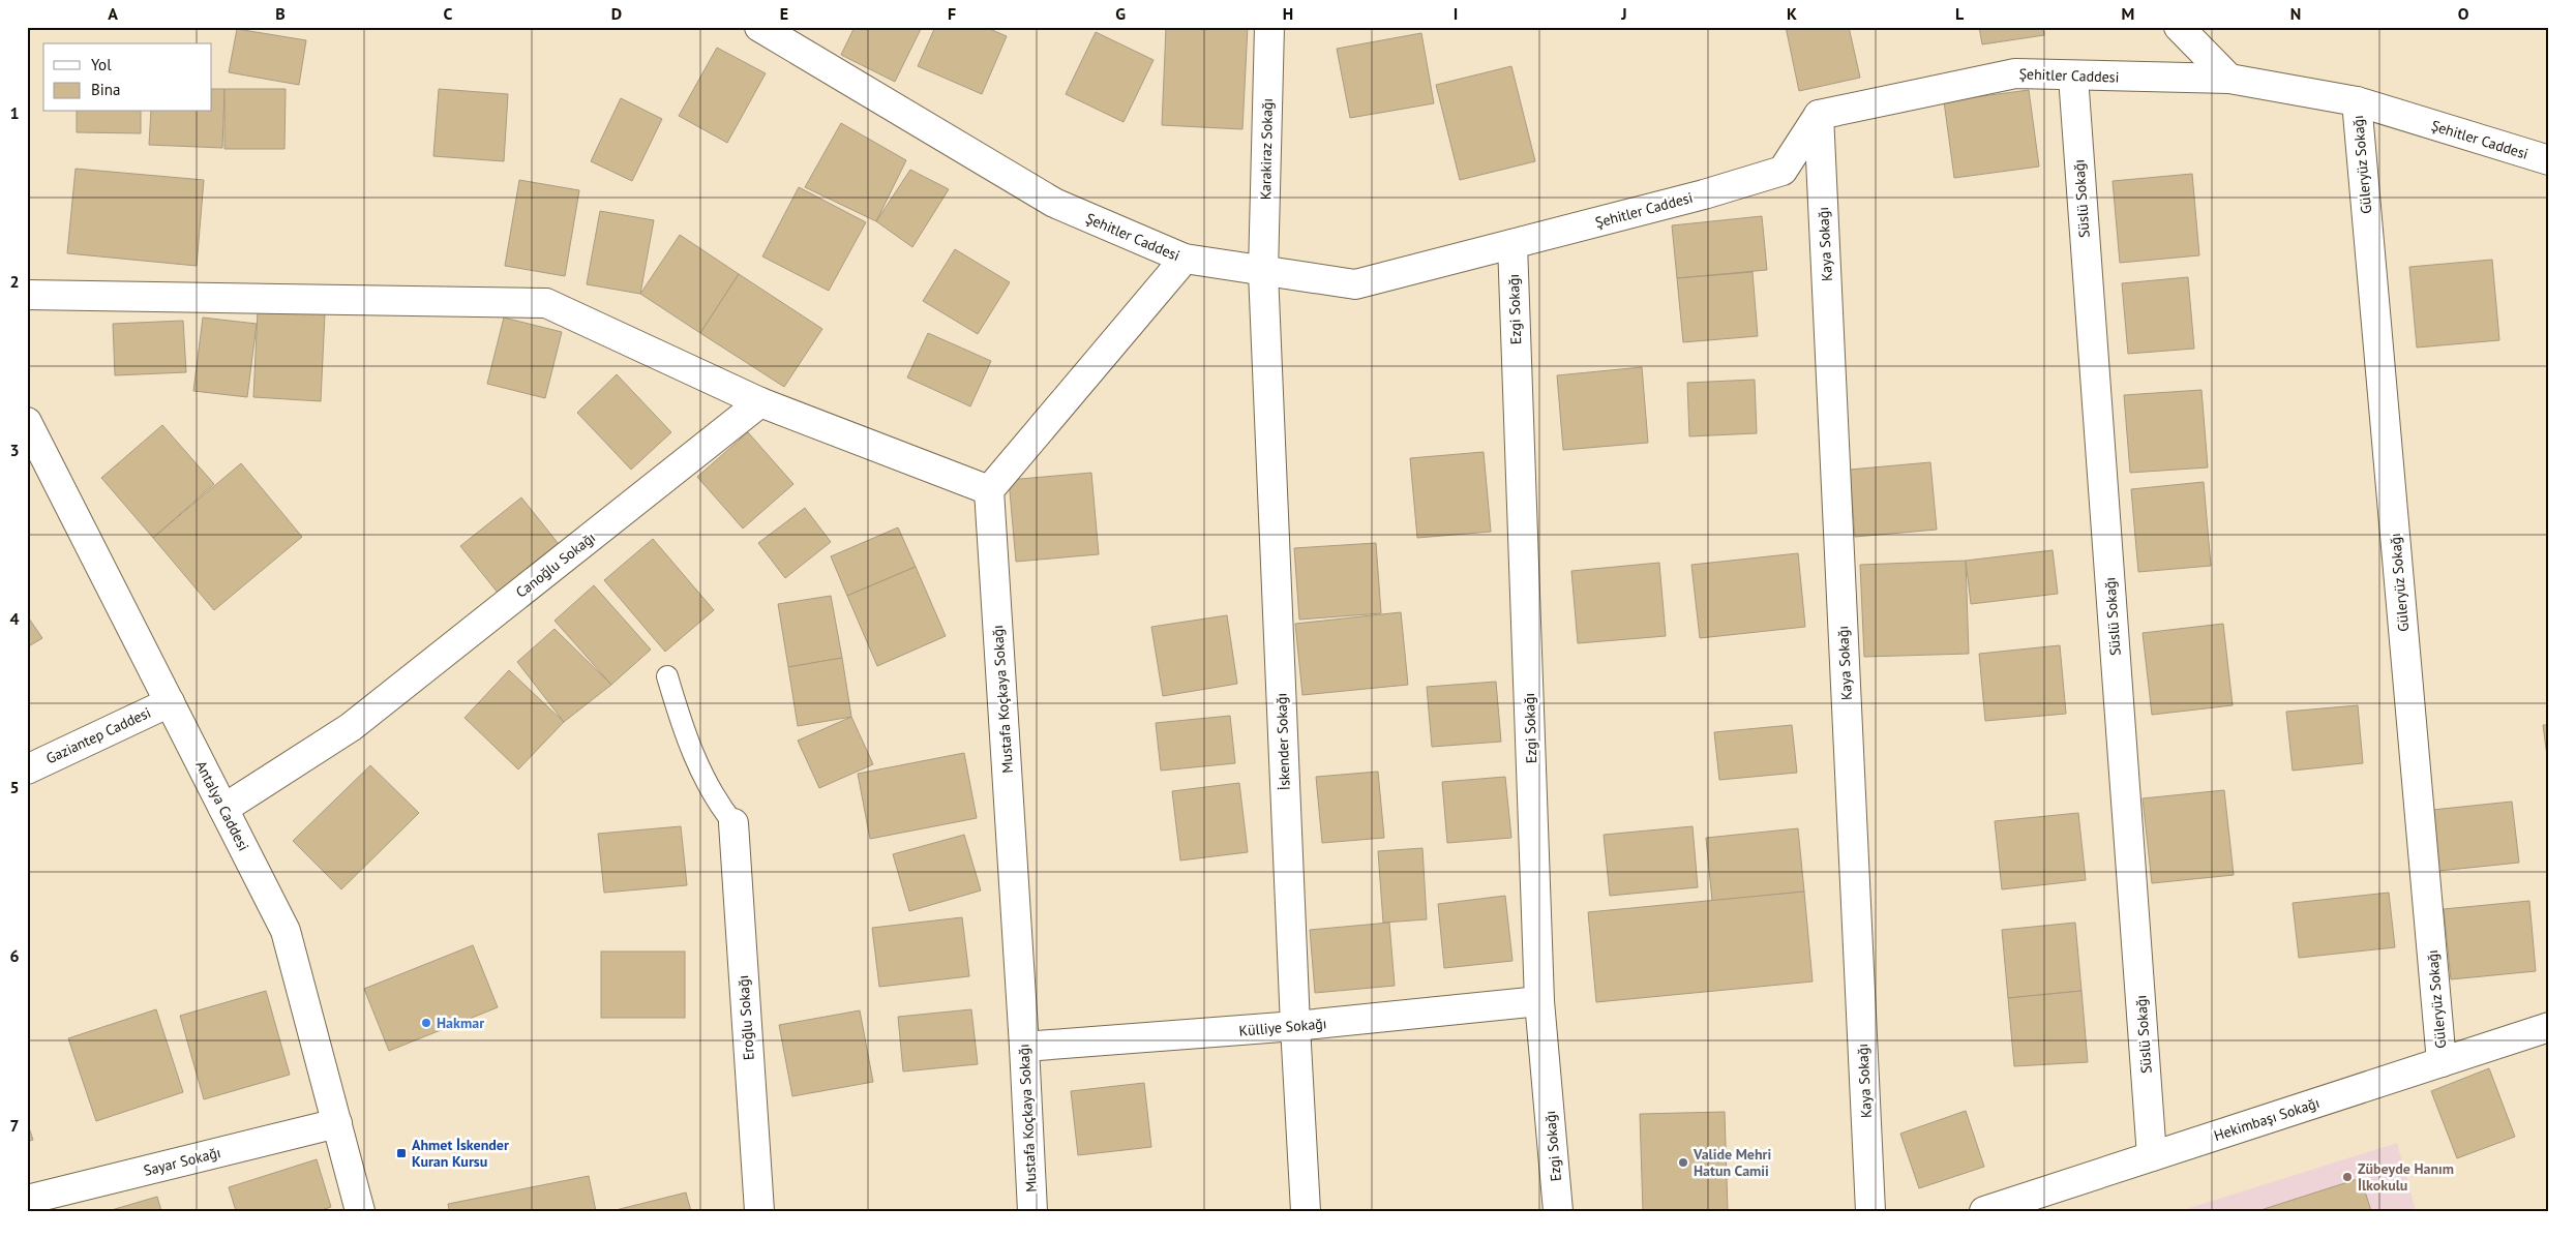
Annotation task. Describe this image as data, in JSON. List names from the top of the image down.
{
  "streets": {
    "street": [
      "Şehitler Caddesi",
      "Karakiraz Sokağı",
      "Güleryüz Sokağı",
      "Süslü Sokağı",
      "Kaya Sokağı",
      "Ezgi Sokağı",
      "Canoğlu Sokağı",
      "Mustafa Koçkaya Sokağı",
      "Gaziantep Caddesi",
      "İskender Sokağı",
      "Antalya Caddesi",
      "Eroğlu Sokağı",
      "Külliye Sokağı",
      "Hekimbaşı Sokağı",
      "Sayar Sokağı"
    ]
  },
  "crossings": [
    ["Şehitler Caddesi", "Karakiraz Sokağı"],
    ["Şehitler Caddesi", "Güleryüz Sokağı"],
    ["Şehitler Caddesi", "Süslü Sokağı"],
    ["Şehitler Caddesi", "Kaya Sokağı"],
    ["Şehitler Caddesi", "Ezgi Sokağı"],
    ["Şehitler Caddesi", "İskender Sokağı"],
    ["Karakiraz Sokağı", "İskender Sokağı"],
    ["Güleryüz Sokağı", "Hekimbaşı Sokağı"],
    ["Süslü Sokağı", "Hekimbaşı Sokağı"],
    ["Ezgi Sokağı", "Külliye Sokağı"],
    ["Canoğlu Sokağı", "Antalya Caddesi"],
    ["Mustafa Koçkaya Sokağı", "Külliye Sokağı"],
    ["Gaziantep Caddesi", "Antalya Caddesi"],
    ["İskender Sokağı", "Külliye Sokağı"],
    ["Antalya Caddesi", "Sayar Sokağı"]
  ],
  "places": {
    "other": ["Hakmar", "Valide Mehri Hatun Camii", "Zübeyde Hanım İlkokulu"],
    "transit": ["Ahmet İskender Kuran Kursu"]
  },
  "legend": ["Yol", "Bina"],
  "grid": {
    "columns": [
      "A",
      "B",
      "C",
      "D",
      "E",
      "F",
      "G",
      "H",
      "I",
      "J",
      "K",
      "L",
      "M",
      "N",
      "O"
    ],
    "rows": [
      "1",
      "2",
      "3",
      "4",
      "5",
      "6",
      "7"
    ]
  }
}
